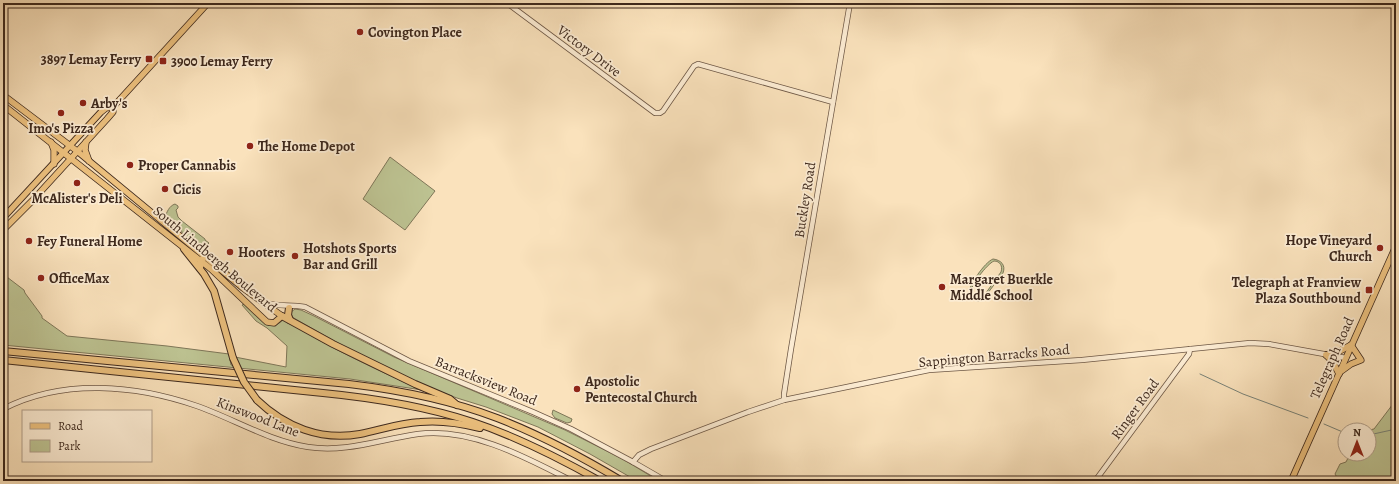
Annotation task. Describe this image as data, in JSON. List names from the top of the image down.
{
  "streets": {
    "main road": ["South Lindbergh Boulevard", "Telegraph Road"],
    "street": [
      "Victory Drive",
      "Buckley Road",
      "Sappington Barracks Road",
      "Barracksview Road",
      "Ringer Road",
      "Kinswood Lane"
    ]
  },
  "crossings": [
    ["Victory Drive", "Buckley Road"],
    ["Buckley Road", "Sappington Barracks Road"],
    ["South Lindbergh Boulevard", "Barracksview Road"],
    ["Sappington Barracks Road", "Telegraph Road"],
    ["Sappington Barracks Road", "Barracksview Road"],
    ["Sappington Barracks Road", "Ringer Road"]
  ],
  "places": {
    "other": [
      "Covington Place",
      "Arby's",
      "Imo's Pizza",
      "The Home Depot",
      "Proper Cannabis",
      "McAlister's Deli",
      "Cicis",
      "Fey Funeral Home",
      "Hope Vineyard Church",
      "Hooters",
      "Hotshots Sports Bar and Grill",
      "OfficeMax",
      "Margaret Buerkle Middle School",
      "Apostolic Pentecostal Church"
    ],
    "transit": ["3897 Lemay Ferry", "3900 Lemay Ferry", "Telegraph at Franview Plaza Southbound"]
  },
  "legend": ["Road", "Park"],
  "north": "top"
}
